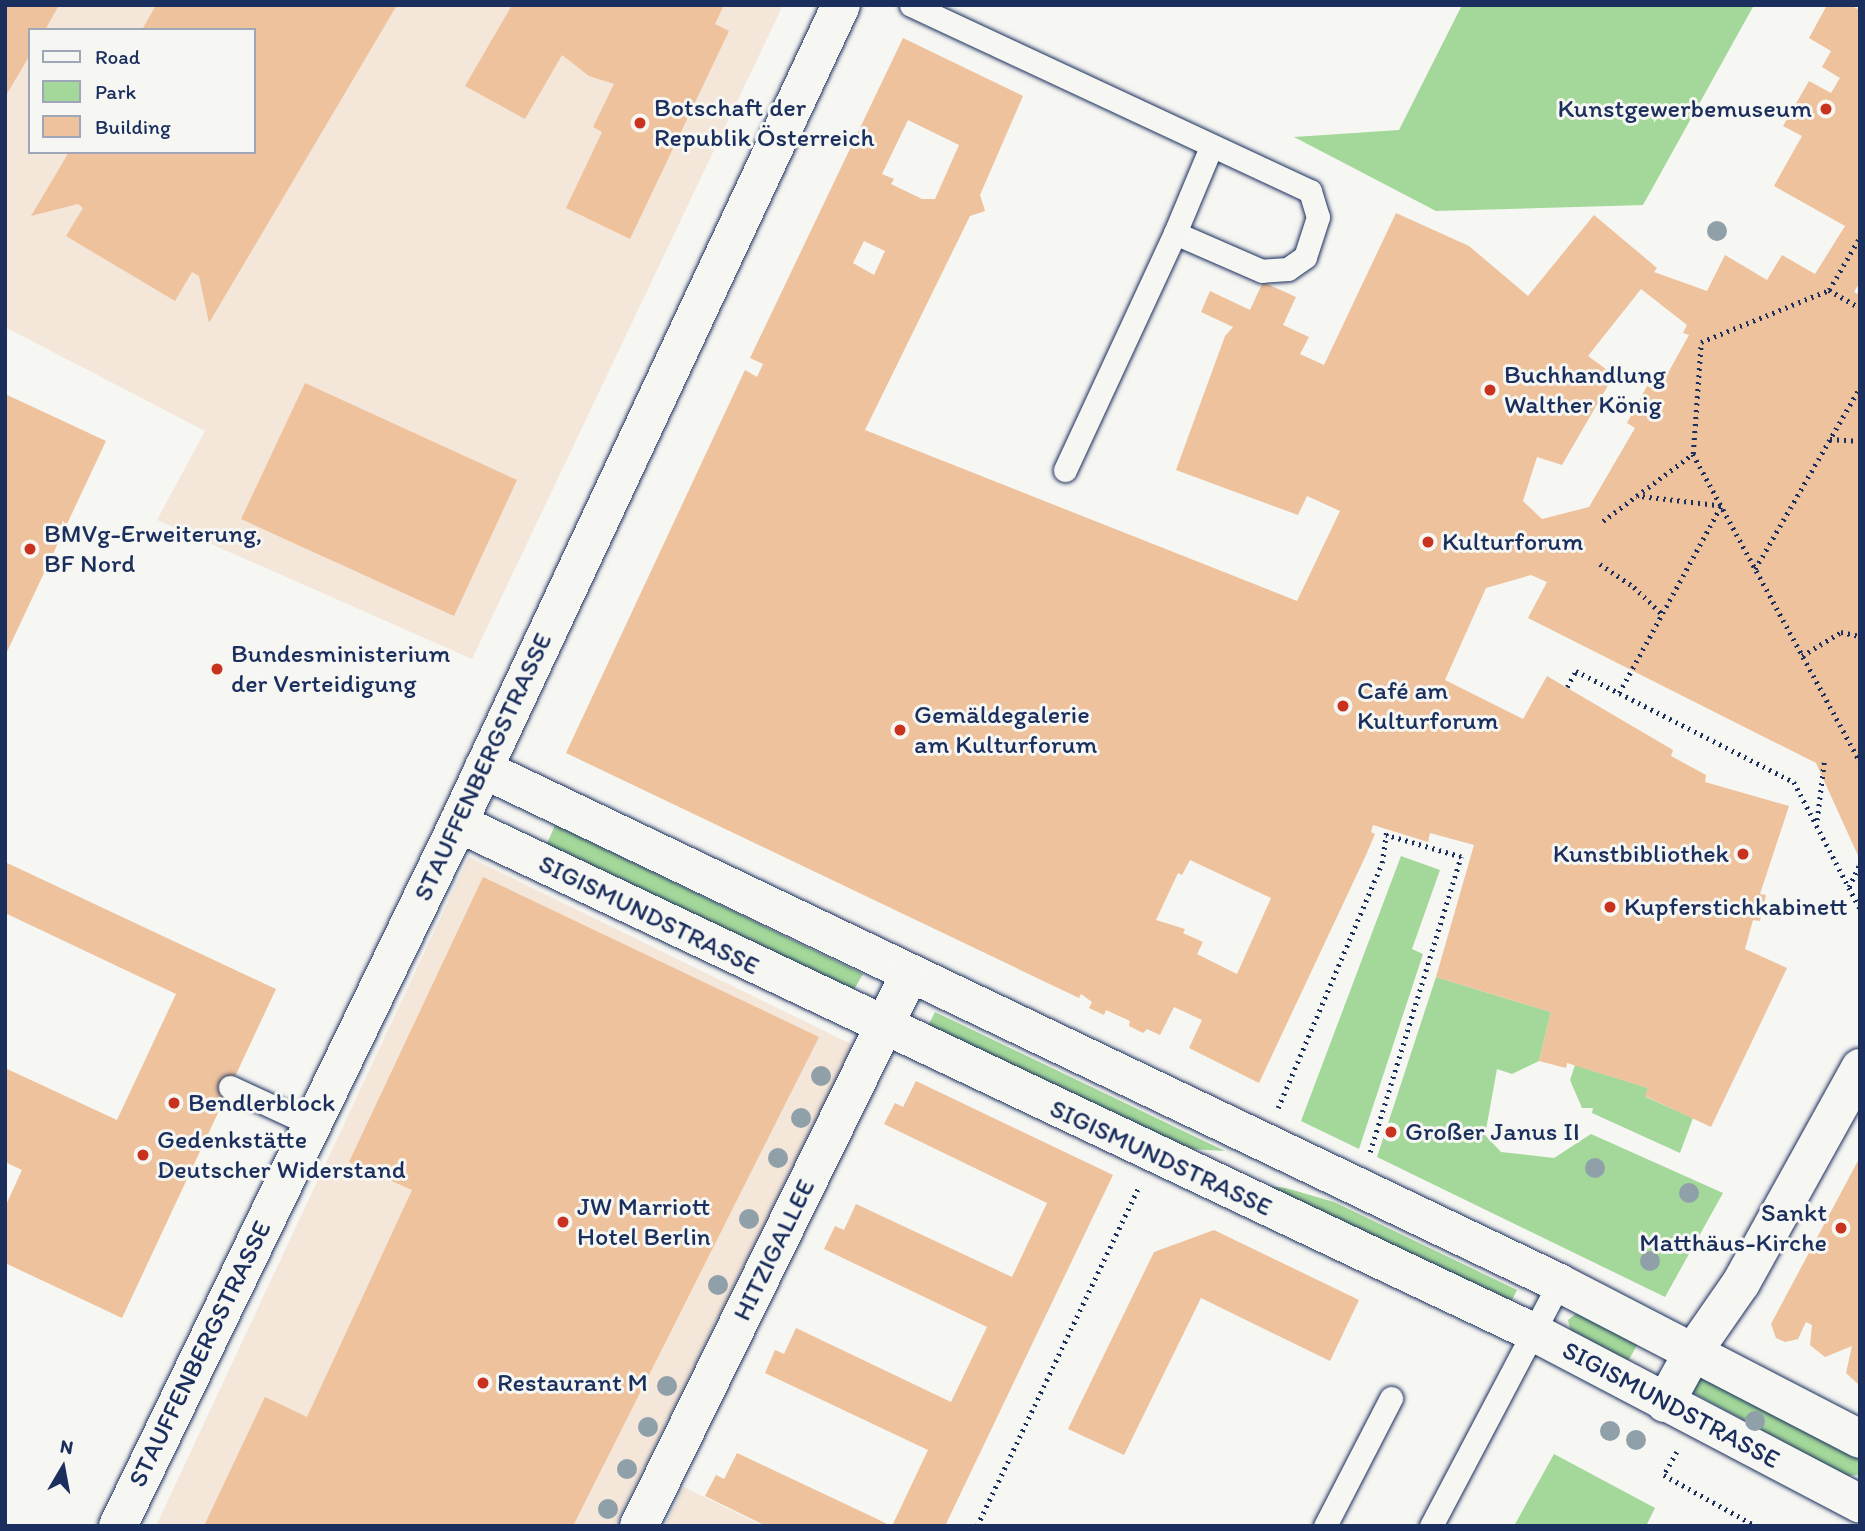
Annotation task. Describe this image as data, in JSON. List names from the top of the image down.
{
  "streets": {
    "street": ["STAUFFENBERGSTRASSE", "SIGISMUNDSTRASSE", "HITZIGALLEE"]
  },
  "crossings": [
    ["STAUFFENBERGSTRASSE", "SIGISMUNDSTRASSE"],
    ["SIGISMUNDSTRASSE", "HITZIGALLEE"]
  ],
  "places": [
    "Kunstgewerbemuseum",
    "Botschaft der Republik Österreich",
    "Buchhandlung Walther König",
    "Kulturforum",
    "BMVg-Erweiterung, BF Nord",
    "Bundesministerium der Verteidigung",
    "Café am Kulturforum",
    "Gemäldegalerie am Kulturforum",
    "Kunstbibliothek",
    "Kupferstichkabinett",
    "Bendlerblock",
    "Großer Janus II",
    "Gedenkstätte Deutscher Widerstand",
    "JW Marriott Hotel Berlin",
    "Sankt Matthäus-Kirche",
    "Restaurant M"
  ],
  "legend": ["Road", "Park", "Building"],
  "north": "top"
}
